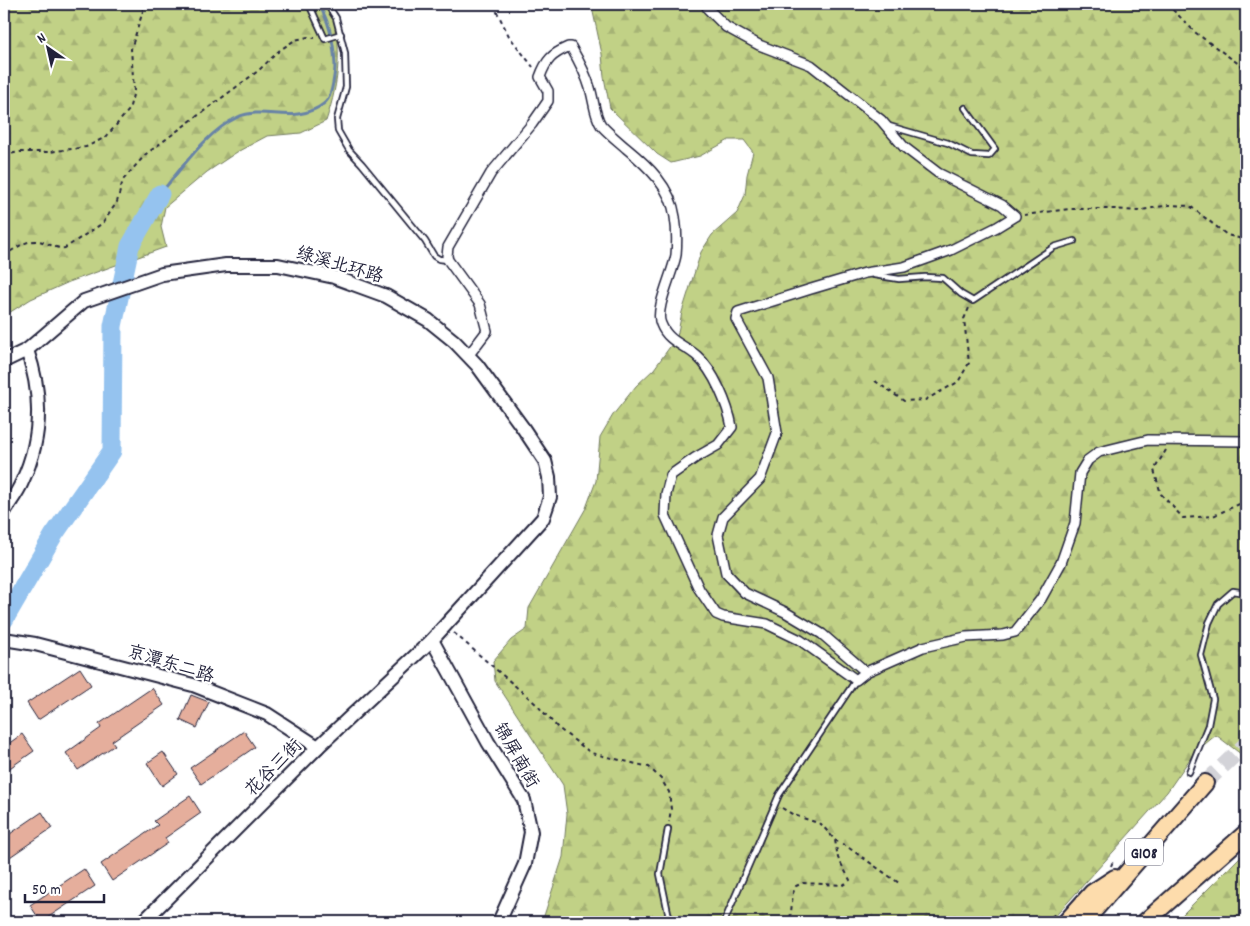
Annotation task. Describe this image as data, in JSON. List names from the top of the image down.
{
  "streets": {
    "highway": ["G108"],
    "street": [
      "绿溪北环路",
      "京潭东二路",
      "锦屏南街",
      "花谷三街"
    ]
  },
  "crossings": [
    ["绿溪北环路", "锦屏南街"],
    ["绿溪北环路", "花谷三街"],
    ["京潭东二路", "花谷三街"],
    ["锦屏南街", "花谷三街"]
  ],
  "scale_bar": "50 m",
  "north": "top left"
}
